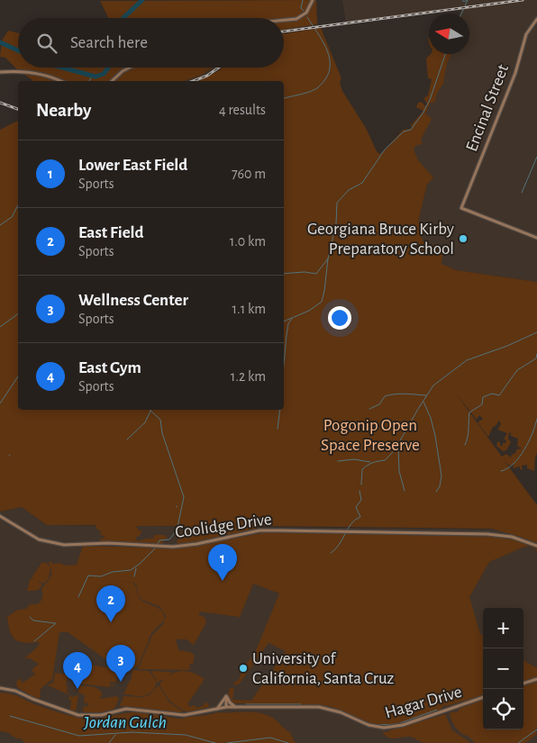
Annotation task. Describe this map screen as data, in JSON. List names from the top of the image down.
{
  "streets": {
    "street": ["Encinal Street", "Coolidge Drive", "Hagar Drive"]
  },
  "water": ["Jordan Gulch"],
  "parks": ["Pogonip Open Space Preserve"],
  "places": ["Georgiana Bruce Kirby Preparatory School", "University of California, Santa Cruz"],
  "north": "left",
  "page": {
    "search": "Search here",
    "heading": ["Nearby", "4 results"],
    "list": [
      {
        "mark": "1",
        "name": "Lower East Field",
        "note": "Sports",
        "value": "760 m"
      },
      {
        "mark": "2",
        "name": "East Field",
        "note": "Sports",
        "value": "1.0 km"
      },
      {
        "mark": "3",
        "name": "Wellness Center",
        "note": "Sports",
        "value": "1.1 km"
      },
      {
        "mark": "4",
        "name": "East Gym",
        "note": "Sports",
        "value": "1.2 km"
      }
    ],
    "pins": [
      "1",
      "2",
      "3",
      "4"
    ],
    "map_buttons": ["+", "−"]
  }
}
